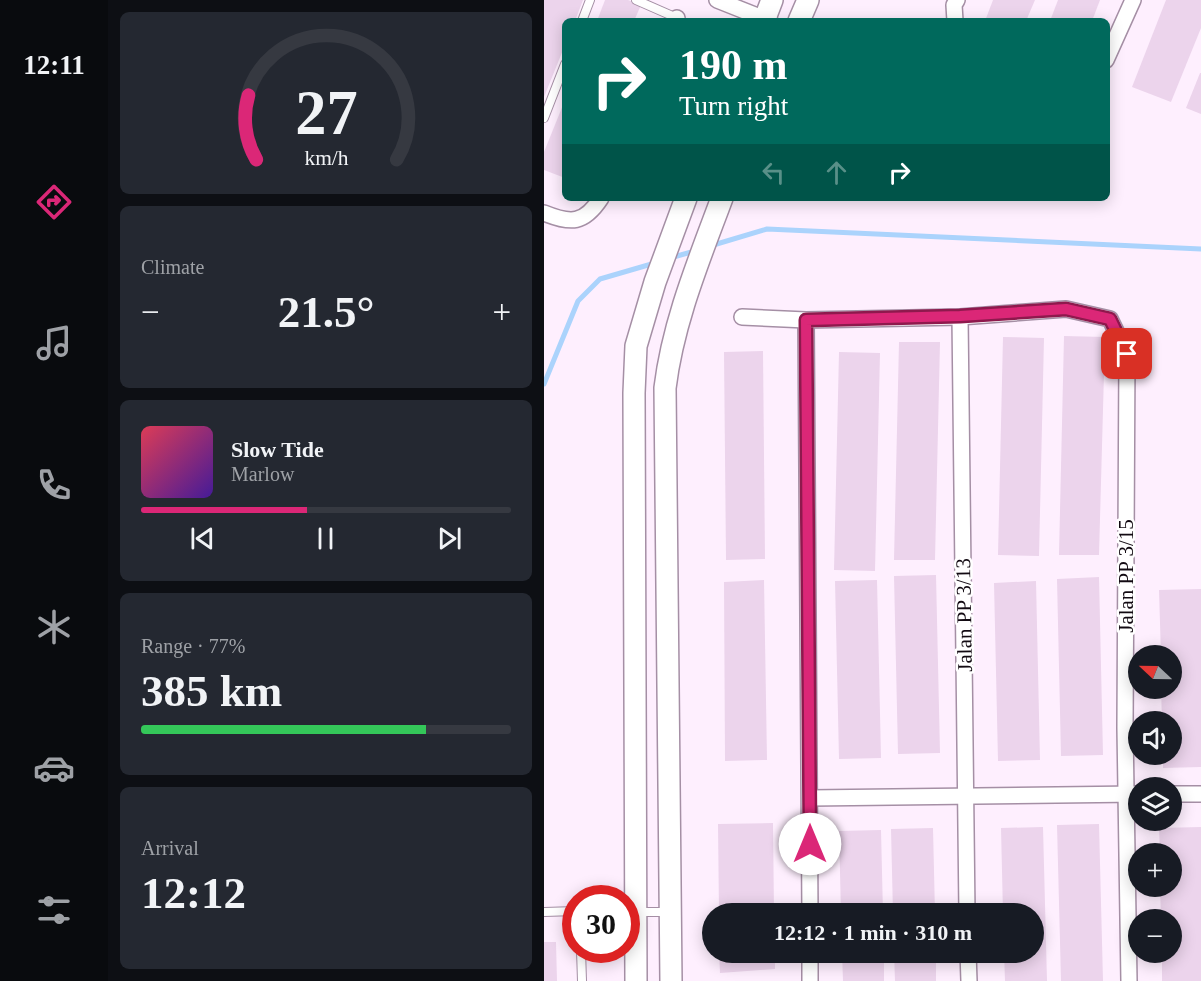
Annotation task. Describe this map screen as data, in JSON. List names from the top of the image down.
{
  "streets": {
    "street": ["Jalan PP 3/15", "Jalan PP 3/13"]
  },
  "crossings": [
    ["Jalan PP 3/15", "Jalan PP 3/13"]
  ],
  "north": "left",
  "page": {
    "tabs": "12:11",
    "turn": ["190 m", "Turn right"],
    "tile": [
      "Climate",
      ["Range · 77%", "385 km"],
      ["Arrival", "12:12"]
    ],
    "heat": ["−", "21.5°", "+"],
    "song": ["Slow Tide", "Marlow"],
    "map_buttons": ["+", "−"],
    "limit": "30",
    "trip": "12:12 · 1 min · 310 m",
    "gauge": ["27", "km/h"]
  }
}
